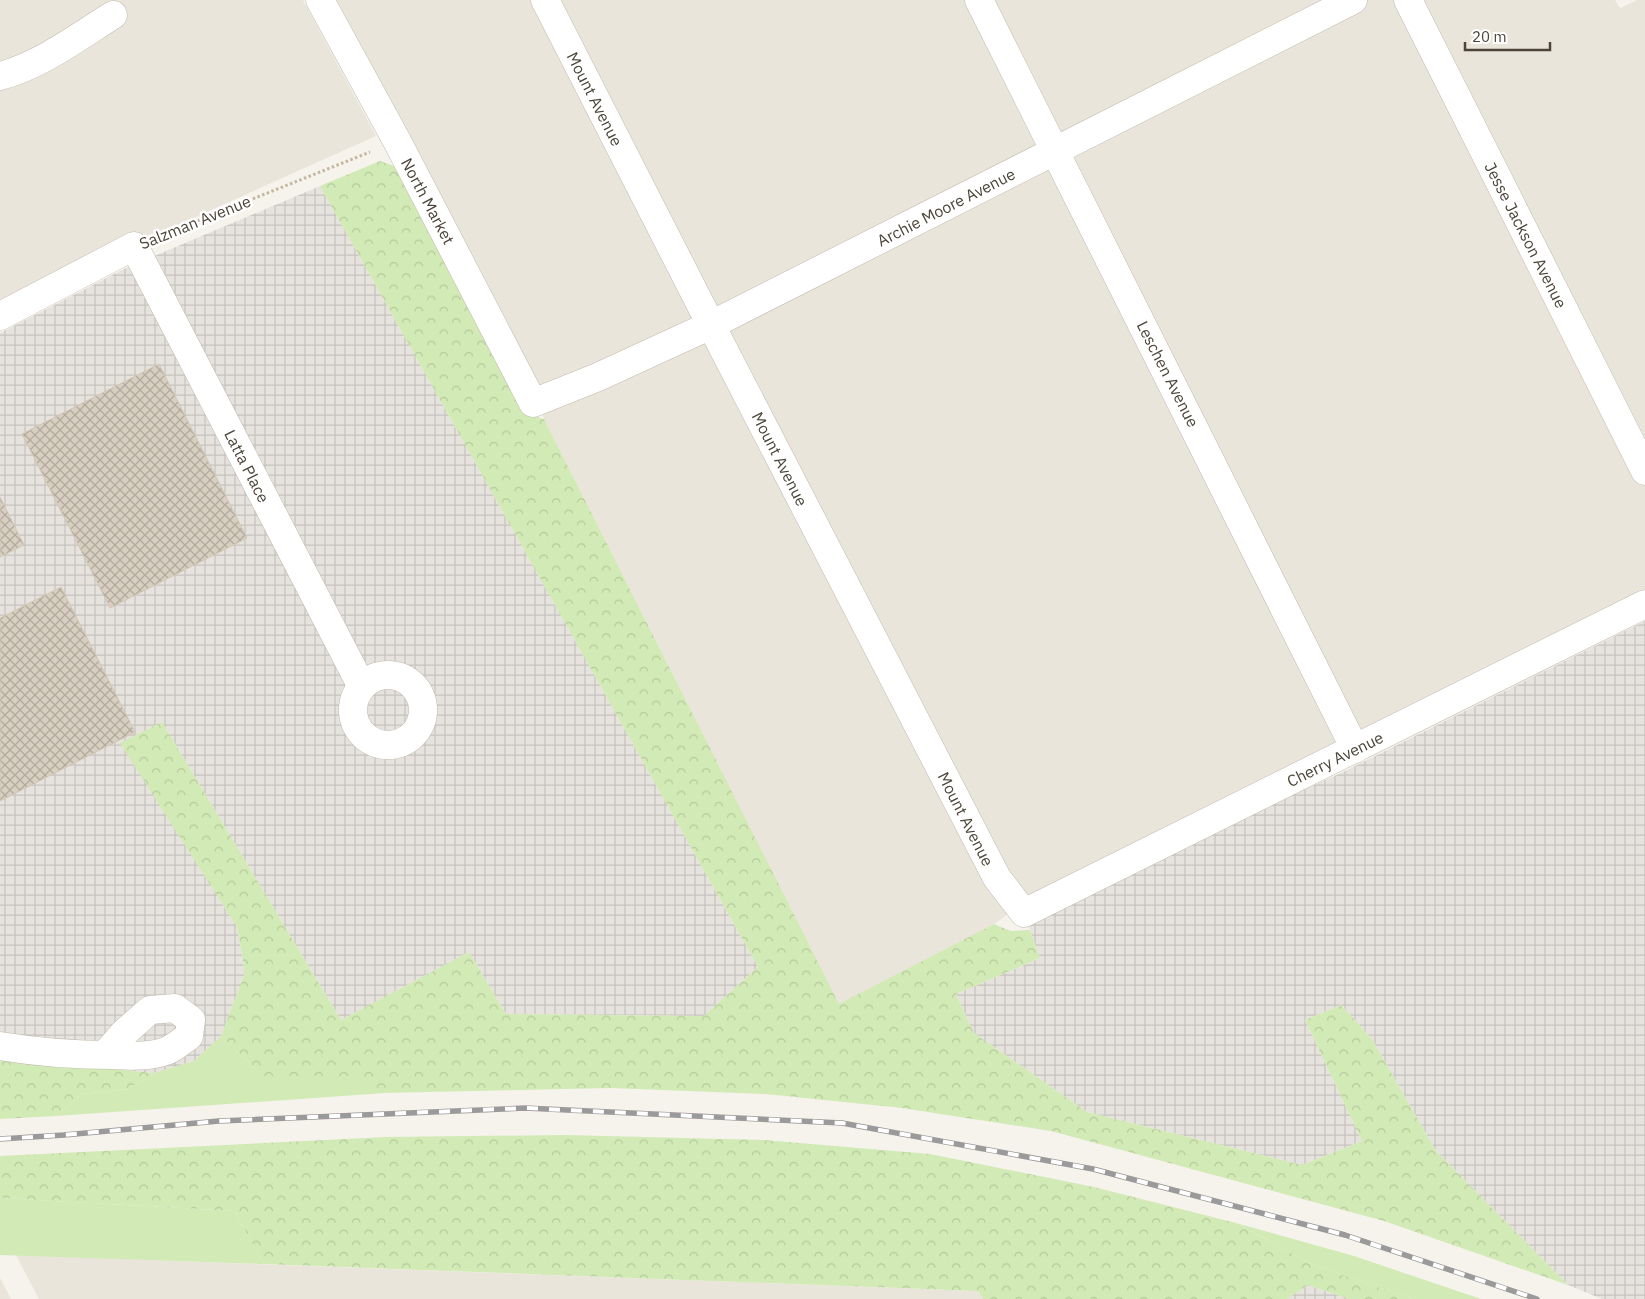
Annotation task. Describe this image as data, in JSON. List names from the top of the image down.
{
  "streets": {
    "street": [
      "Mount Avenue",
      "North Market",
      "Archie Moore Avenue",
      "Salzman Avenue",
      "Jesse Jackson Avenue",
      "Leschen Avenue",
      "Latta Place",
      "Cherry Avenue"
    ]
  },
  "crossings": [
    ["Mount Avenue", "Archie Moore Avenue"],
    ["Mount Avenue", "Cherry Avenue"],
    ["North Market", "Archie Moore Avenue"],
    ["North Market", "Salzman Avenue"],
    ["Archie Moore Avenue", "Leschen Avenue"],
    ["Salzman Avenue", "Latta Place"],
    ["Leschen Avenue", "Cherry Avenue"]
  ],
  "scale_bar": "20 m"
}
